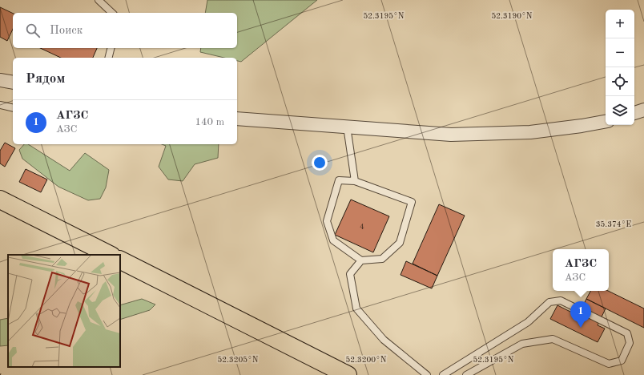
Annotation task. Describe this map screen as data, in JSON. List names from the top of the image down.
{
  "house_numbers": ["4"],
  "page": {
    "map_buttons": ["+", "−"],
    "search": "Поиск",
    "heading": "Рядом",
    "list": [
      {
        "mark": "1",
        "name": "АГЗС",
        "note": "АЗС",
        "value": "140 m"
      }
    ],
    "popup": ["АГЗС", "АЗС"],
    "pins": "1"
  },
  "coordinates": [
    "52.3195°N",
    "52.3190°N",
    "35.374°E",
    "52.3205°N",
    "52.3200°N"
  ]
}
